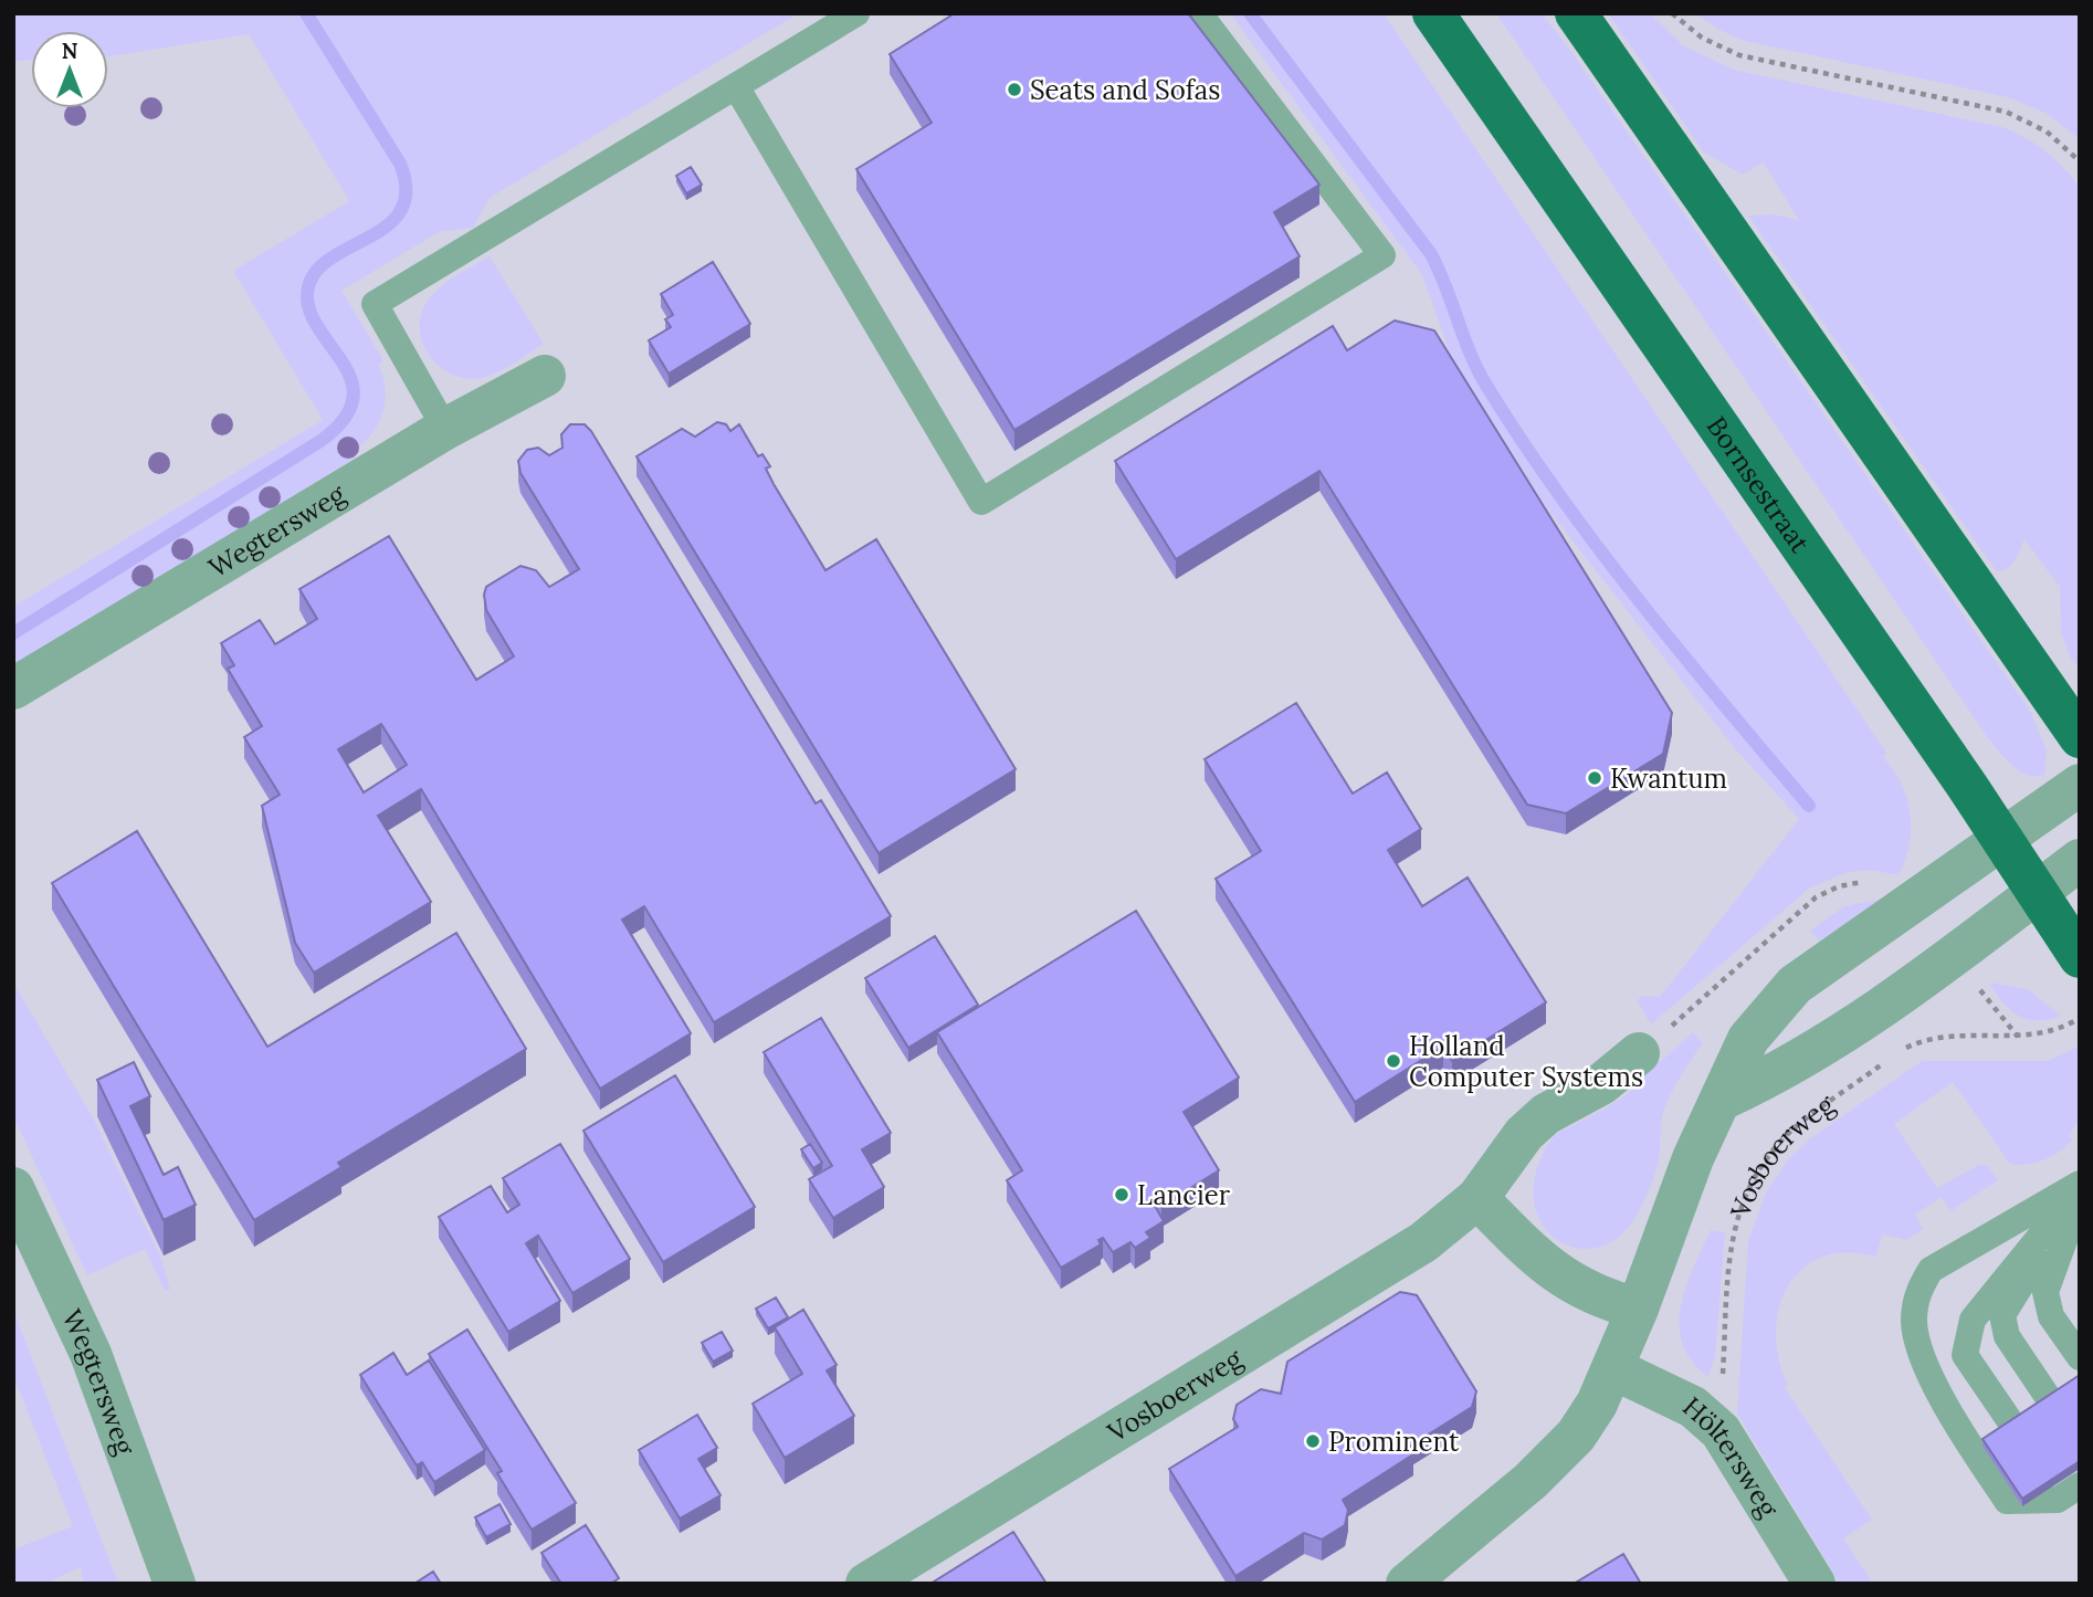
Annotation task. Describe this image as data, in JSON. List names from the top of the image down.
{
  "streets": {
    "main road": ["Bornsestraat"],
    "street": ["Wegtersweg", "Vosboerweg", "Höltersweg"]
  },
  "crossings": [
    ["Bornsestraat", "Vosboerweg"],
    ["Vosboerweg", "Höltersweg"]
  ],
  "places": [
    "Seats and Sofas",
    "Kwantum",
    "Holland Computer Systems",
    "Lancier",
    "Prominent"
  ],
  "north": "top"
}
